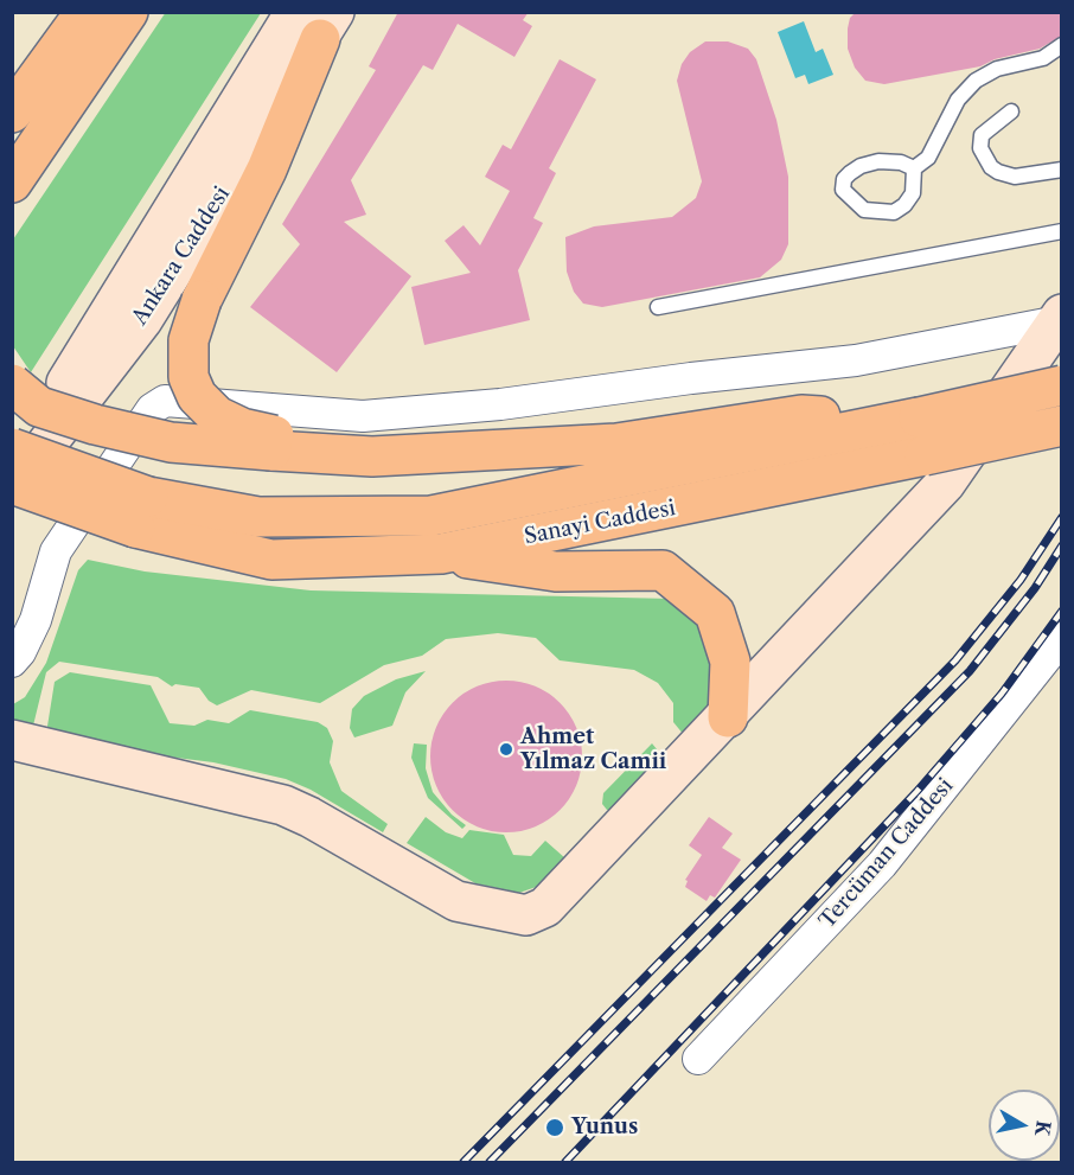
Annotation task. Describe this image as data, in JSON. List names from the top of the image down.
{
  "streets": {
    "main road": ["Ankara Caddesi", "Sanayi Caddesi"],
    "street": ["Tercüman Caddesi"]
  },
  "places": ["Ahmet Yılmaz Camii", "Yunus"],
  "north": "right"
}
